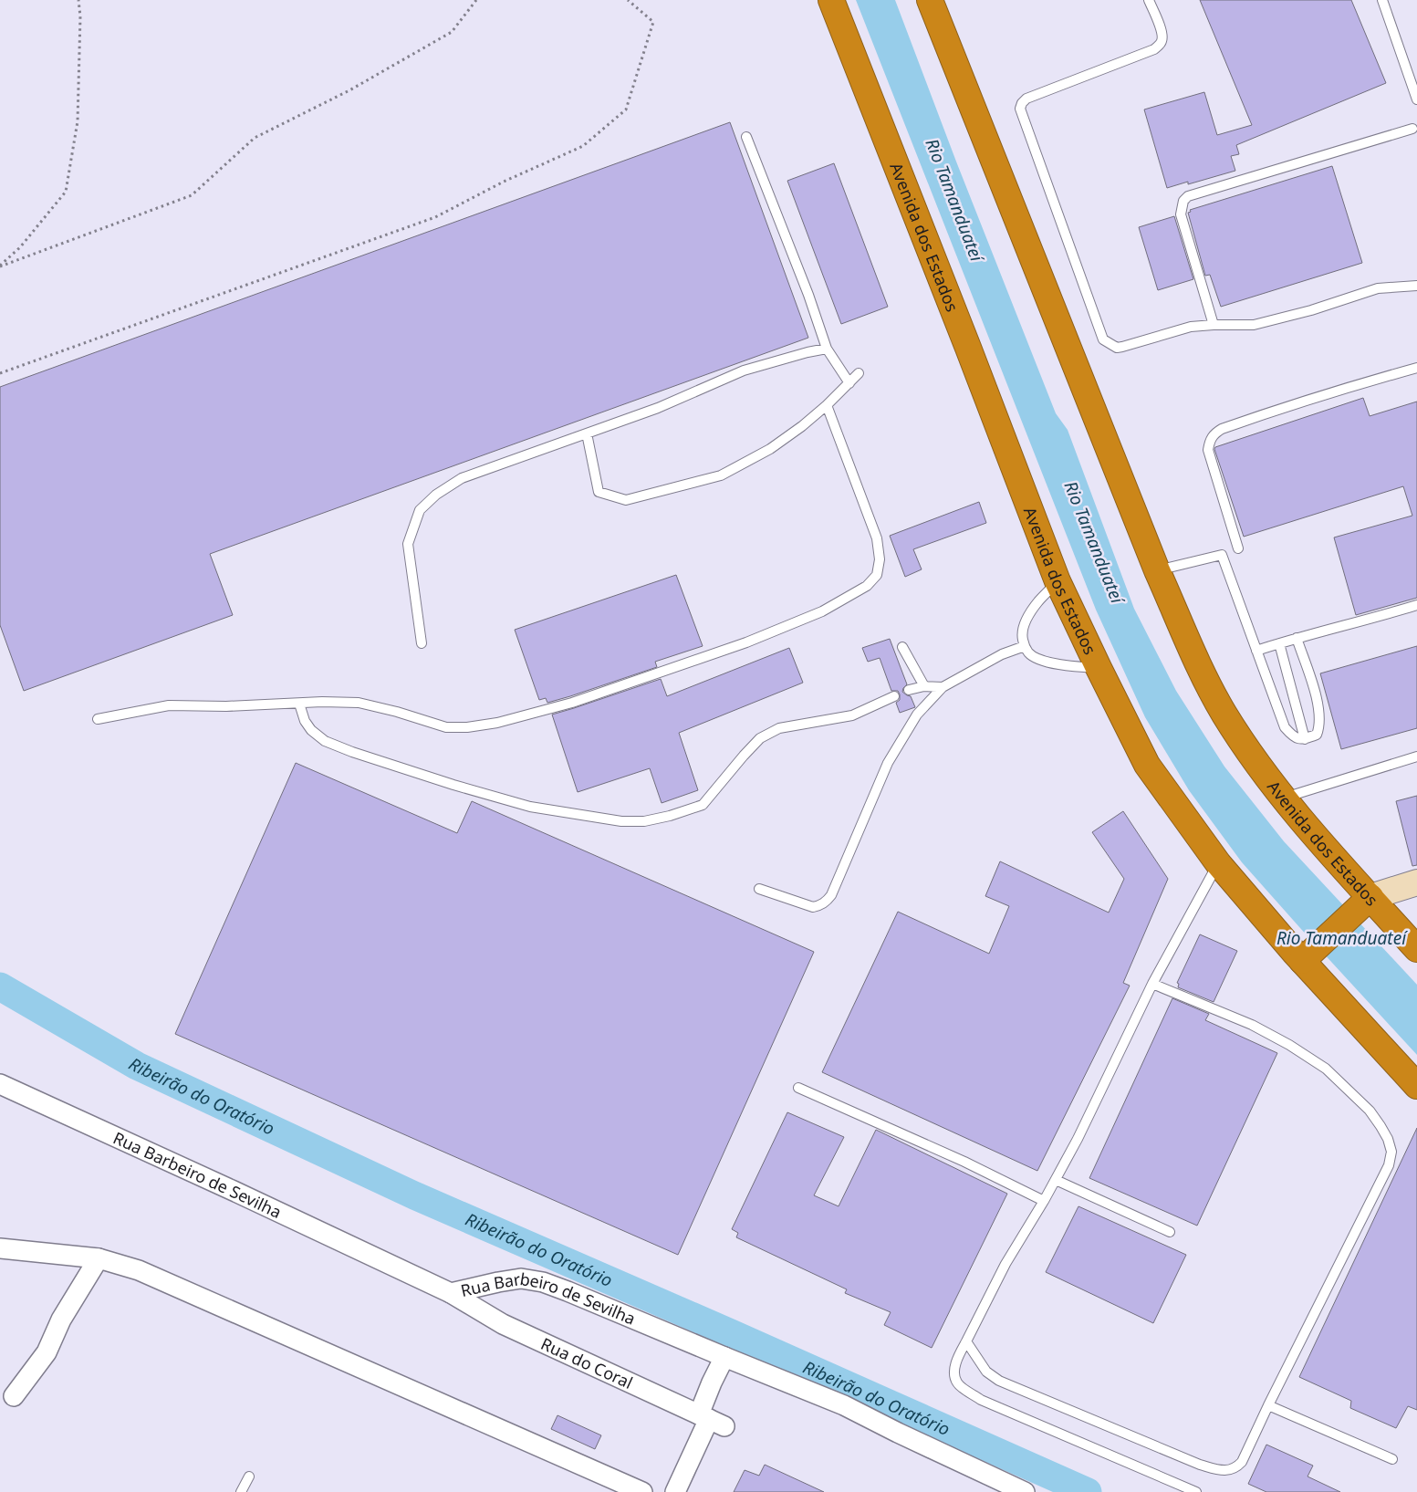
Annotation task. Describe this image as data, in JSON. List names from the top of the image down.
{
  "streets": {
    "highway": ["Avenida dos Estados"],
    "street": ["Rua Barbeiro de Sevilha", "Rua do Coral"]
  },
  "crossings": [
    ["Rua Barbeiro de Sevilha", "Rua do Coral"]
  ],
  "water": ["Rio Tamanduateí", "Ribeirão do Oratório"]
}
